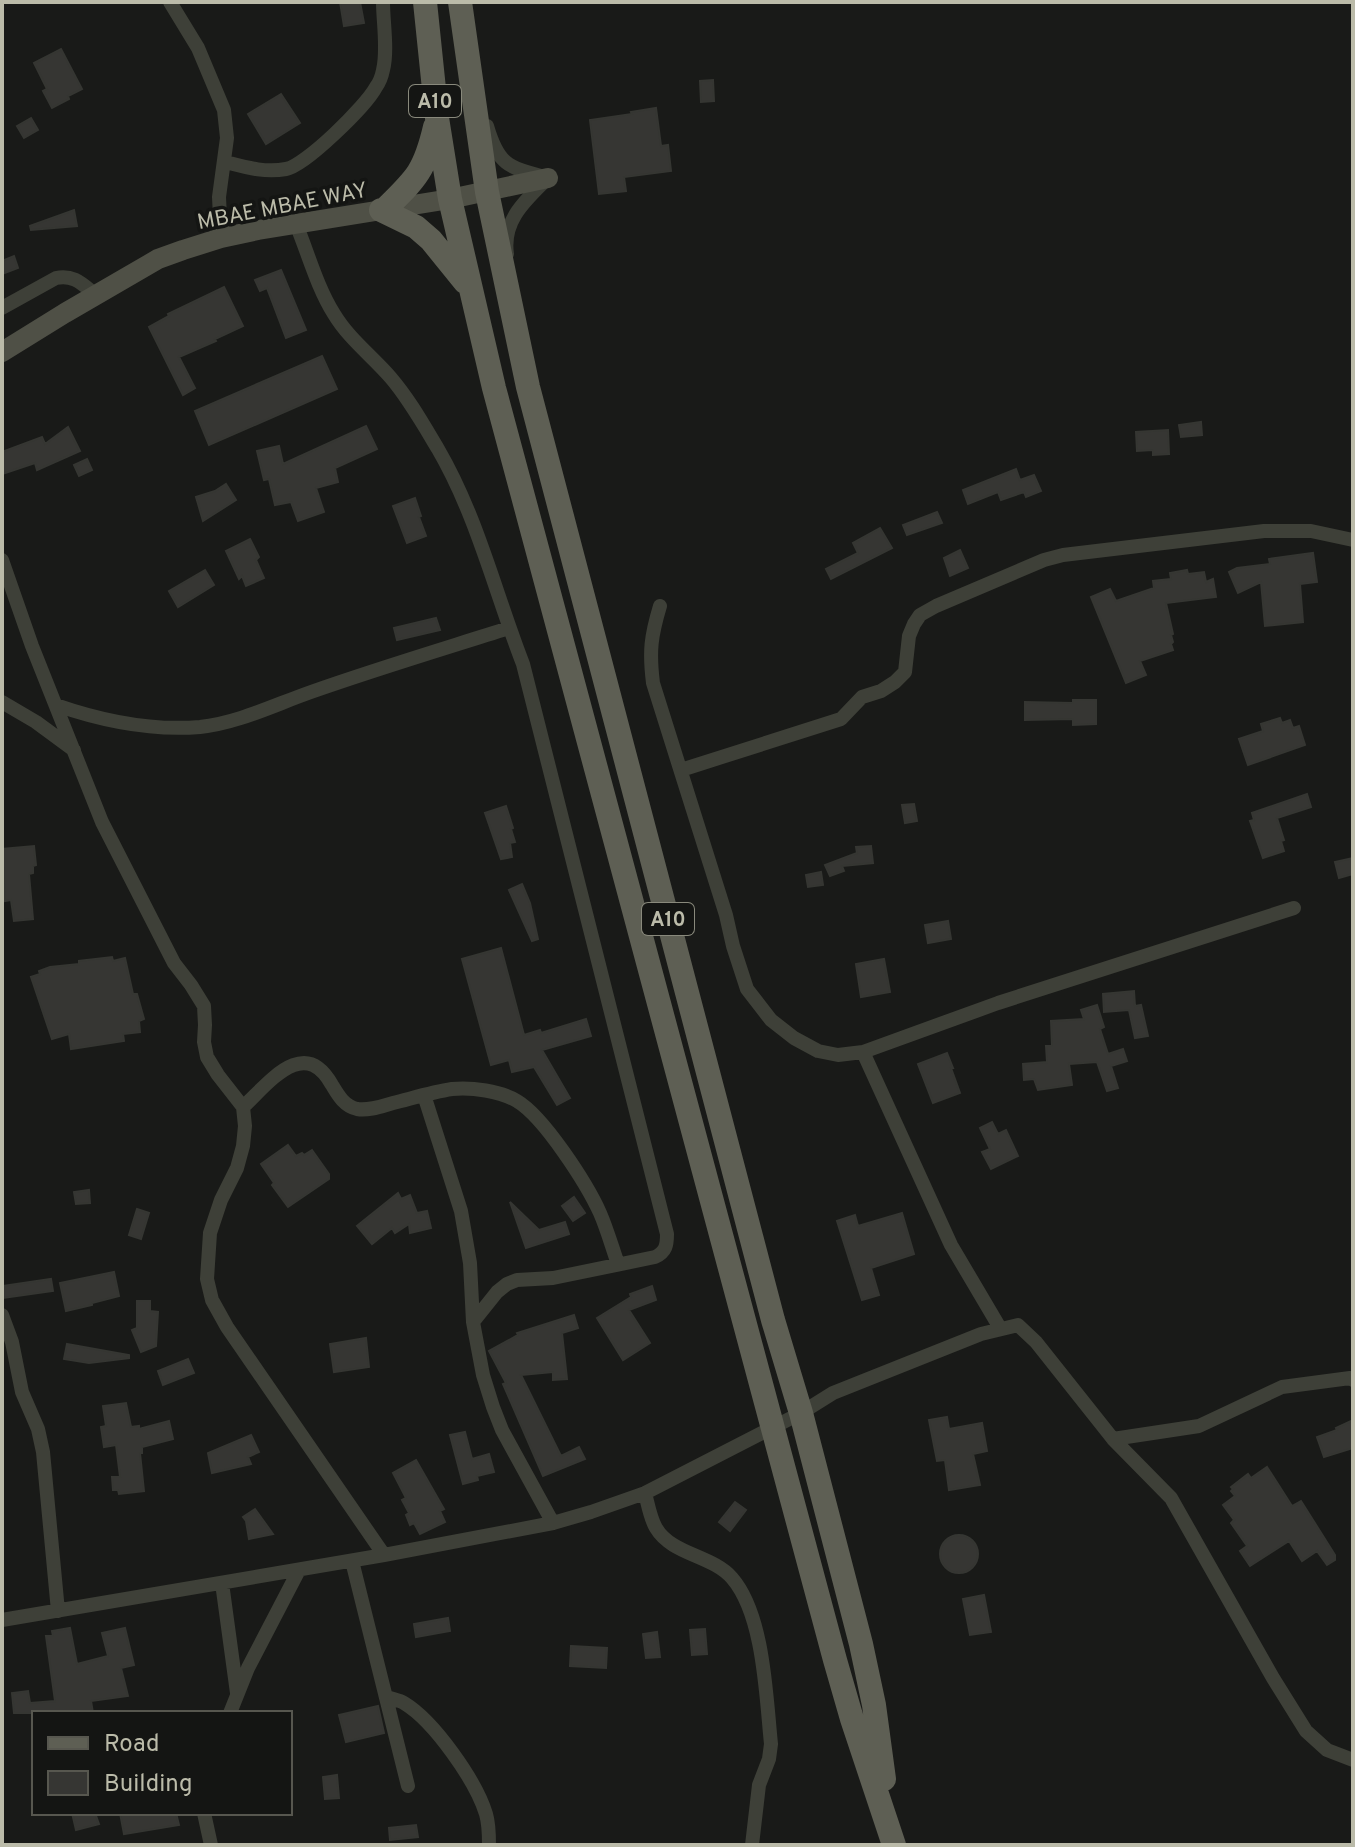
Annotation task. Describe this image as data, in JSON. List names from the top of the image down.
{
  "streets": {
    "main road": ["A10"],
    "street": ["MBAE MBAE WAY"]
  },
  "crossings": [
    ["A10", "MBAE MBAE WAY"]
  ],
  "legend": ["Road", "Building"]
}
